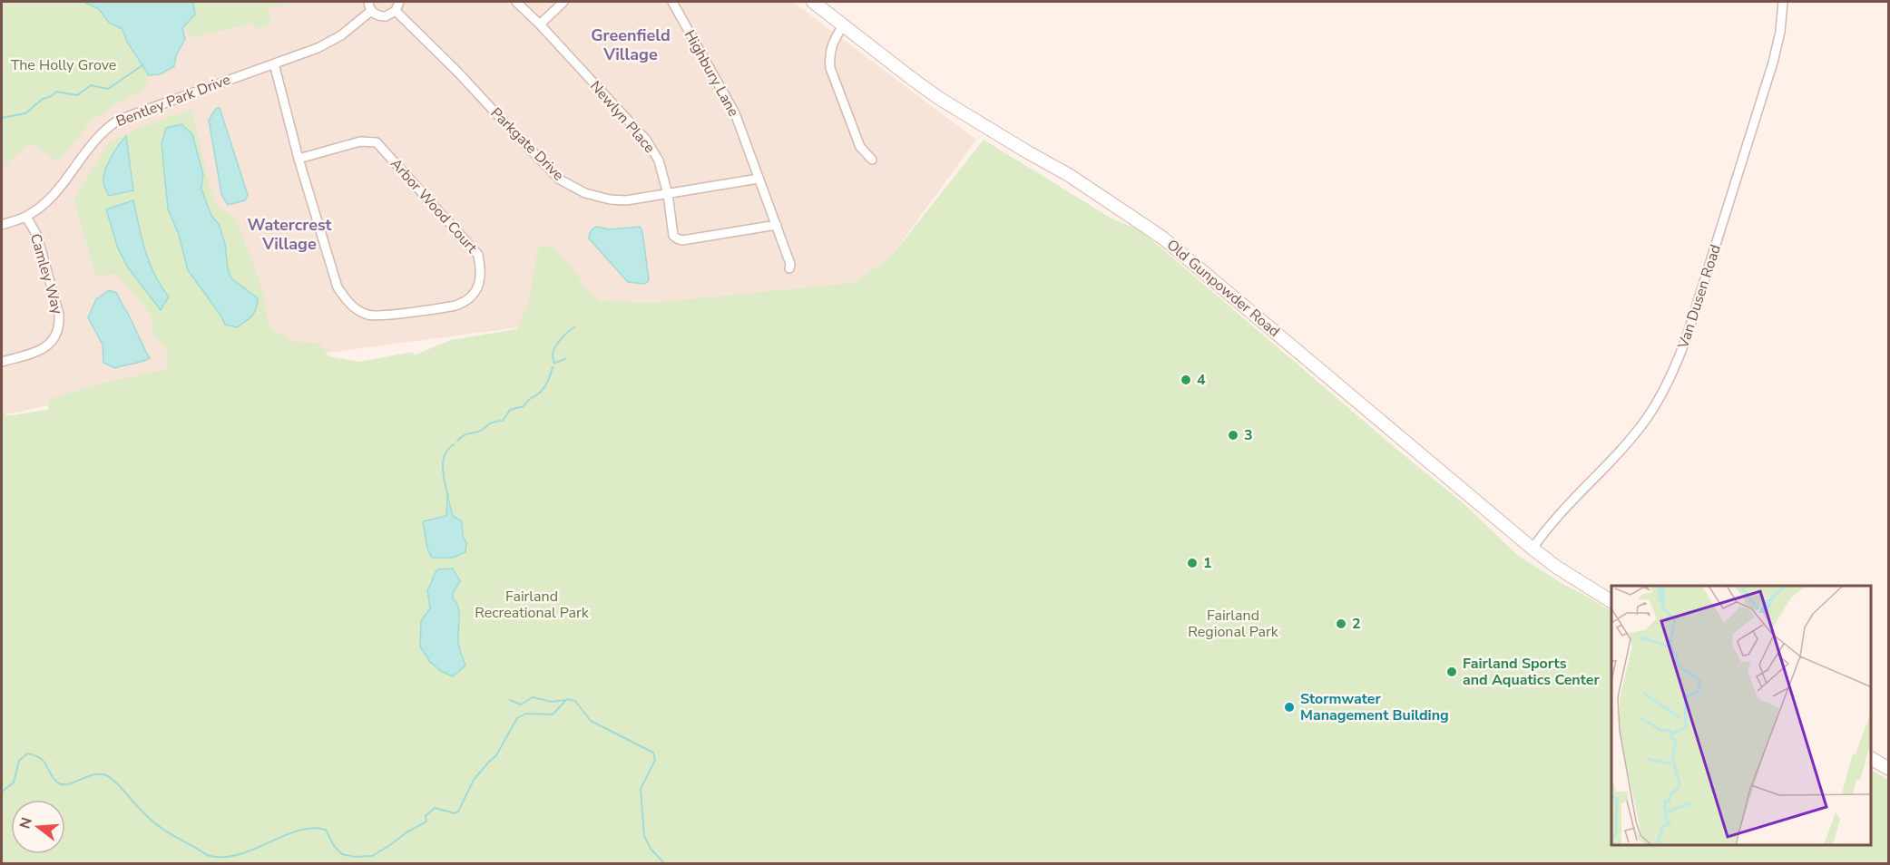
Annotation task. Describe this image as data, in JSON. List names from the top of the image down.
{
  "streets": {
    "main road": ["Old Gunpowder Road"],
    "street": [
      "Highbury Lane",
      "Bentley Park Drive",
      "Newlyn Place",
      "Parkgate Drive",
      "Arbor Wood Court",
      "Camley Way",
      "Van Dusen Road"
    ]
  },
  "crossings": [
    ["Highbury Lane", "Newlyn Place"],
    ["Highbury Lane", "Parkgate Drive"],
    ["Bentley Park Drive", "Arbor Wood Court"],
    ["Bentley Park Drive", "Camley Way"],
    ["Newlyn Place", "Parkgate Drive"],
    ["Old Gunpowder Road", "Van Dusen Road"]
  ],
  "districts": ["Greenfield Village", "Watercrest Village"],
  "parks": ["The Holly Grove", "Fairland Recreational Park", "Fairland Regional Park"],
  "places": [
    "4",
    "3",
    "1",
    "2",
    "Fairland Sports and Aquatics Center",
    "Stormwater Management Building"
  ],
  "north": "left"
}
